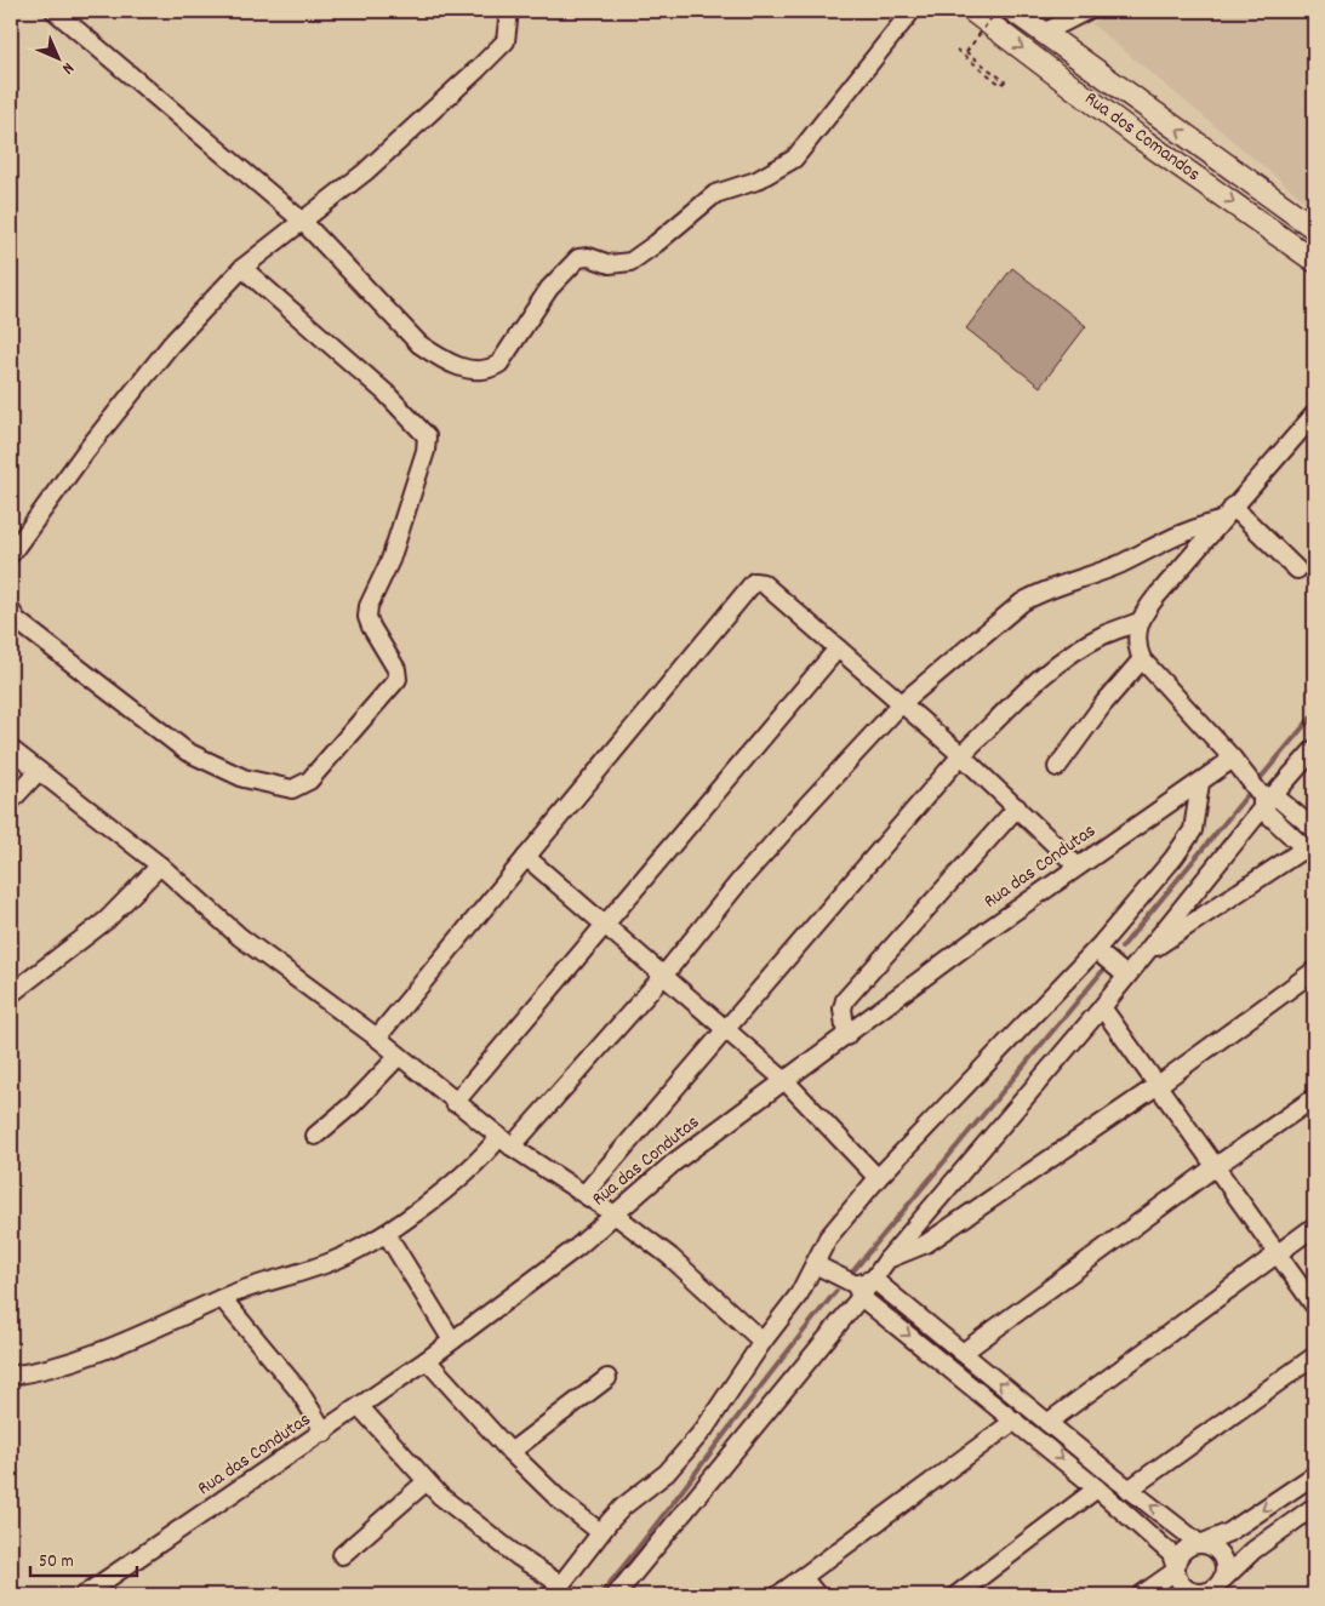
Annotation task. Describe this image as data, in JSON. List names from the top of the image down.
{
  "streets": {
    "main road": ["Rua dos Comandos"],
    "street": ["Rua das Condutas"]
  },
  "scale_bar": "50 m",
  "north": "bottom right"
}
